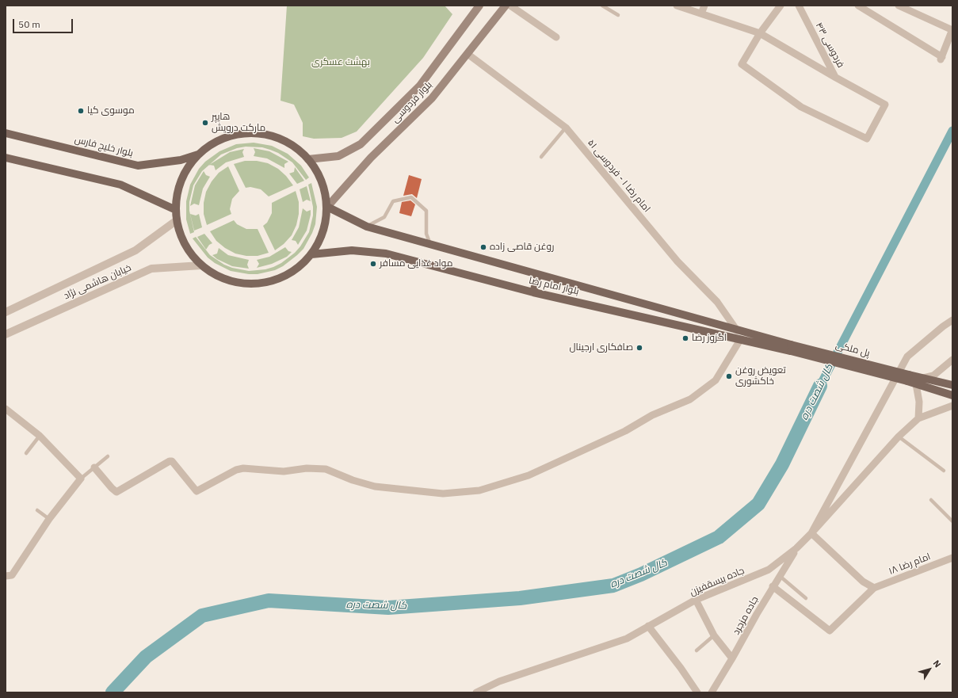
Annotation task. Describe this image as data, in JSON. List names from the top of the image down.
{
  "streets": {
    "main road": [
      "بلوار فردوسی",
      "بلوار خلیج فارس",
      "بلوار امام رضا",
      "پل ملکی"
    ],
    "street": [
      "فردوسی ۴۳",
      "امام رضا ۱ - فردوسی ۵۱",
      "خیابان هاشمی نژاد",
      "امام رضا ۱۸",
      "جاده بیسقفیزن",
      "جاده مزجرد"
    ]
  },
  "crossings": [
    ["بلوار فردوسی", "امام رضا ۱ - فردوسی ۵۱"],
    ["بلوار فردوسی", "بلوار امام رضا"],
    ["امام رضا ۱ - فردوسی ۵۱", "بلوار امام رضا"],
    ["بلوار امام رضا", "پل ملکی"],
    ["جاده بیسقفیزن", "جاده مزجرد"]
  ],
  "water": ["کال شصت دره"],
  "parks": ["بهشت عسکری"],
  "places": [
    "موسوی کیا",
    "هایپر مارکت درویش",
    "روغن قاصی زاده",
    "مواد غذایی مسافر",
    "اگزوز رضا",
    "صافکاری ارجینال",
    "تعویض روغن خاکشوری"
  ],
  "scale_bar": "50 m",
  "north": "top right"
}
